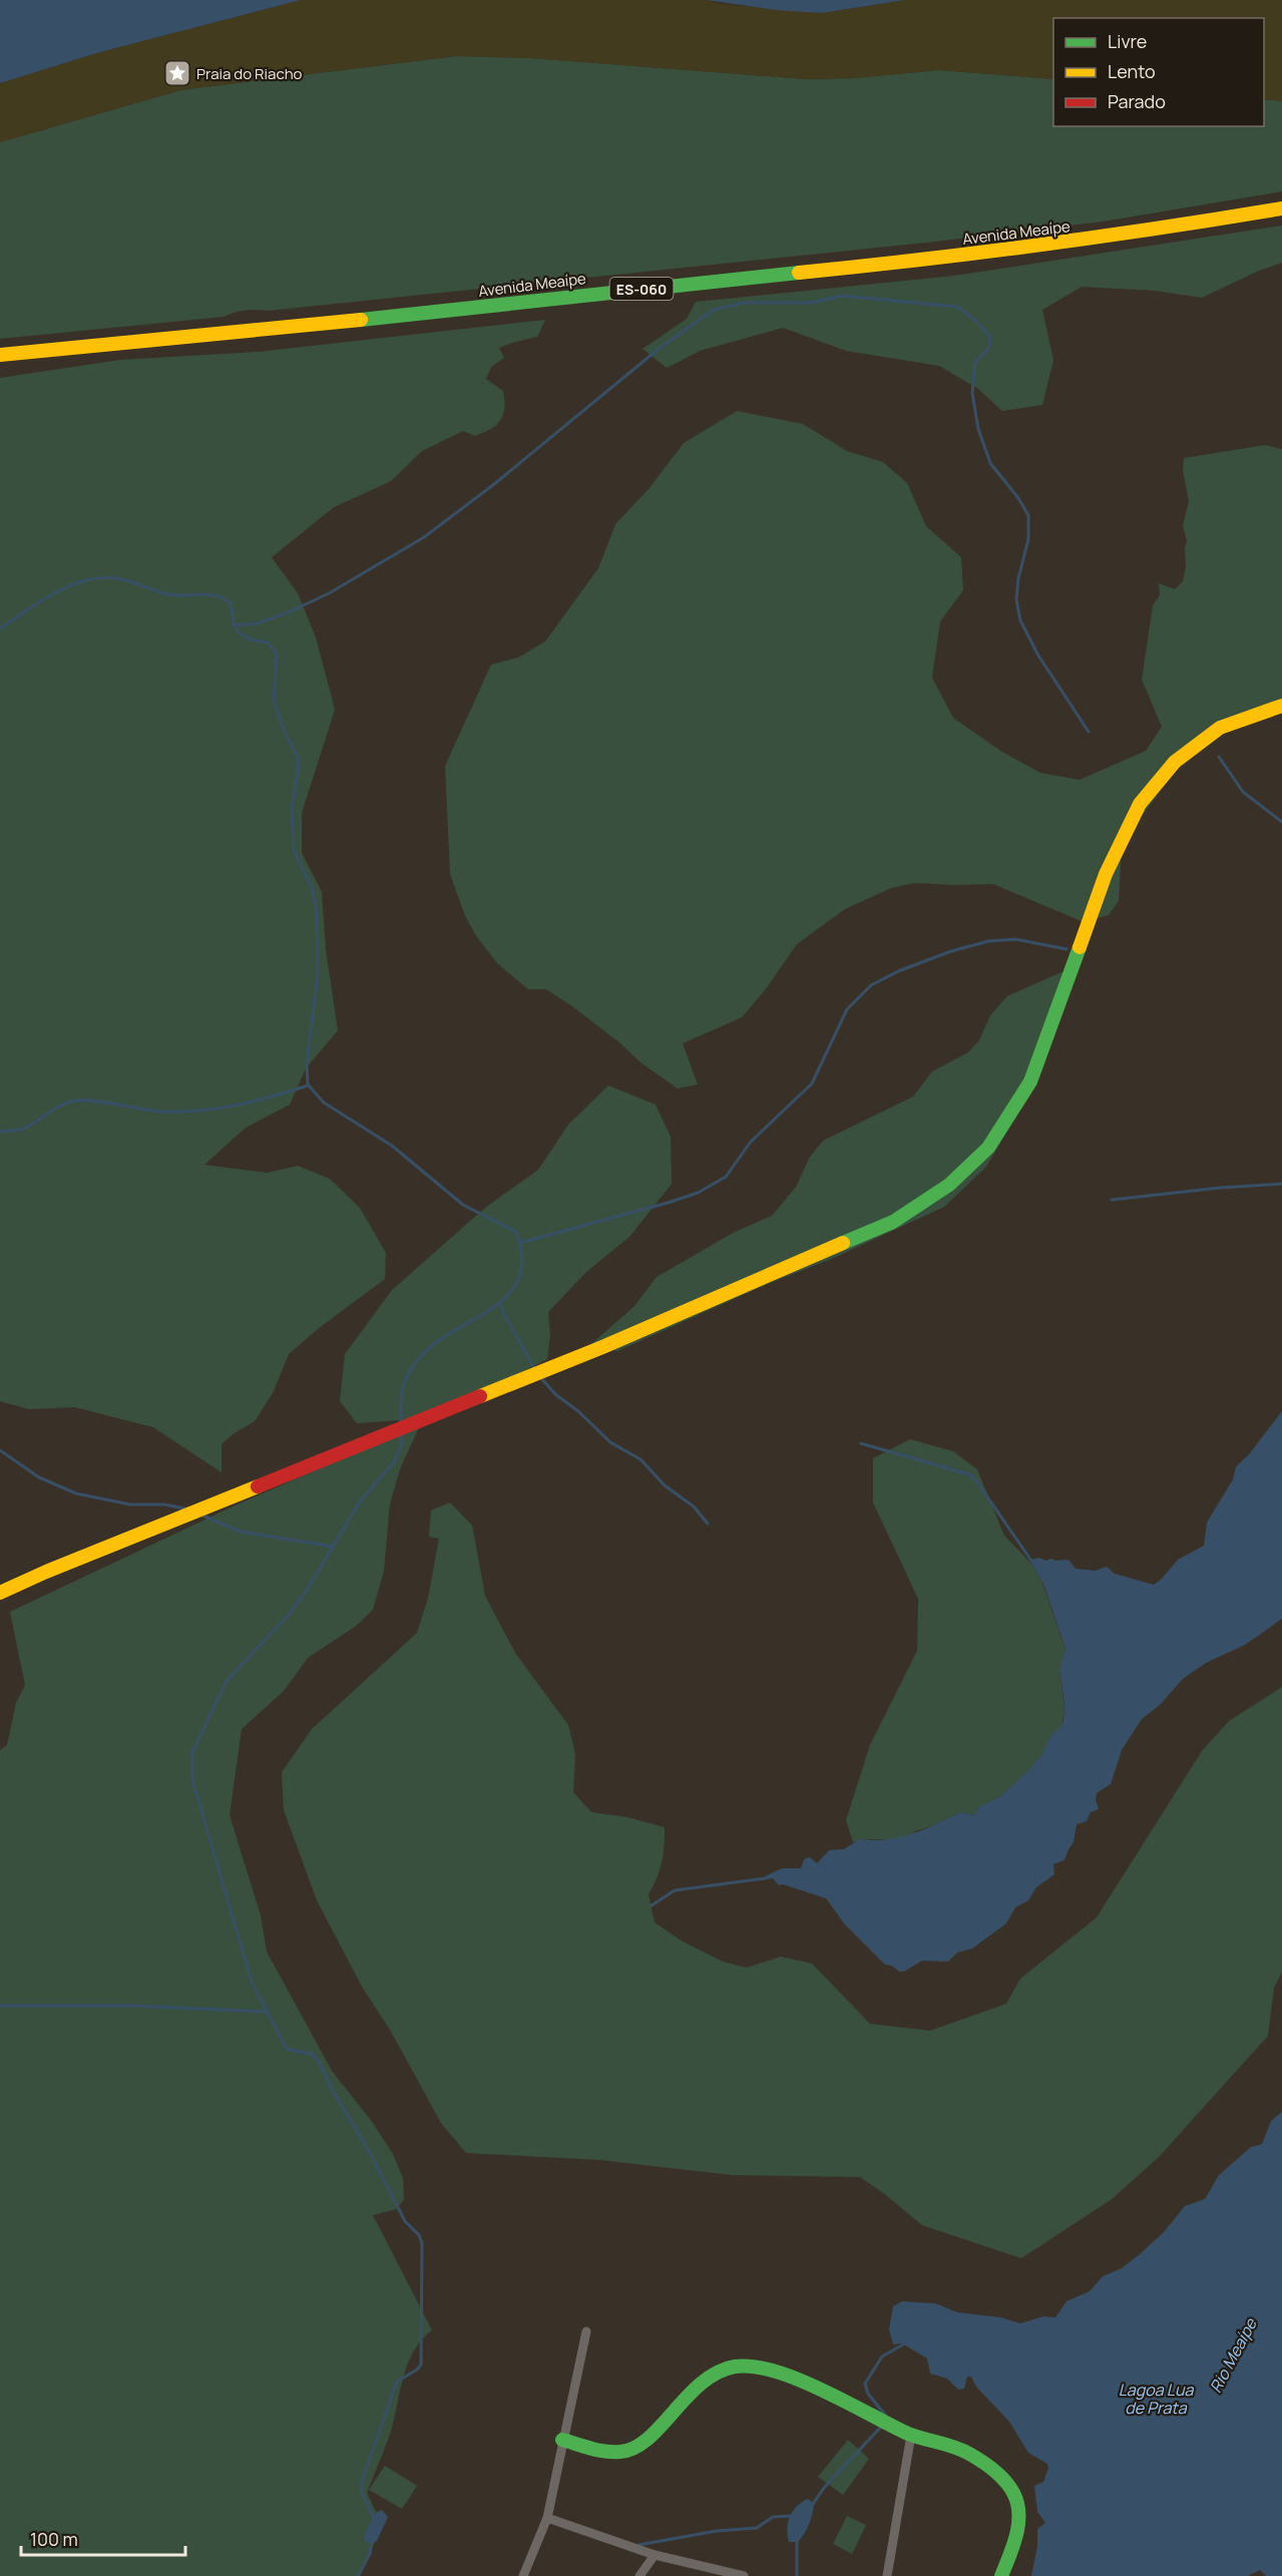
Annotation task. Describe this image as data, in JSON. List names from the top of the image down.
{
  "streets": {
    "street": ["Avenida Meaípe", "ES-060"]
  },
  "water": ["Rio Meaípe", "Lagoa Lua de Prata"],
  "places": {
    "place": ["Praia do Riacho"]
  },
  "legend": ["Livre", "Lento", "Parado"],
  "scale_bar": "100 m"
}
